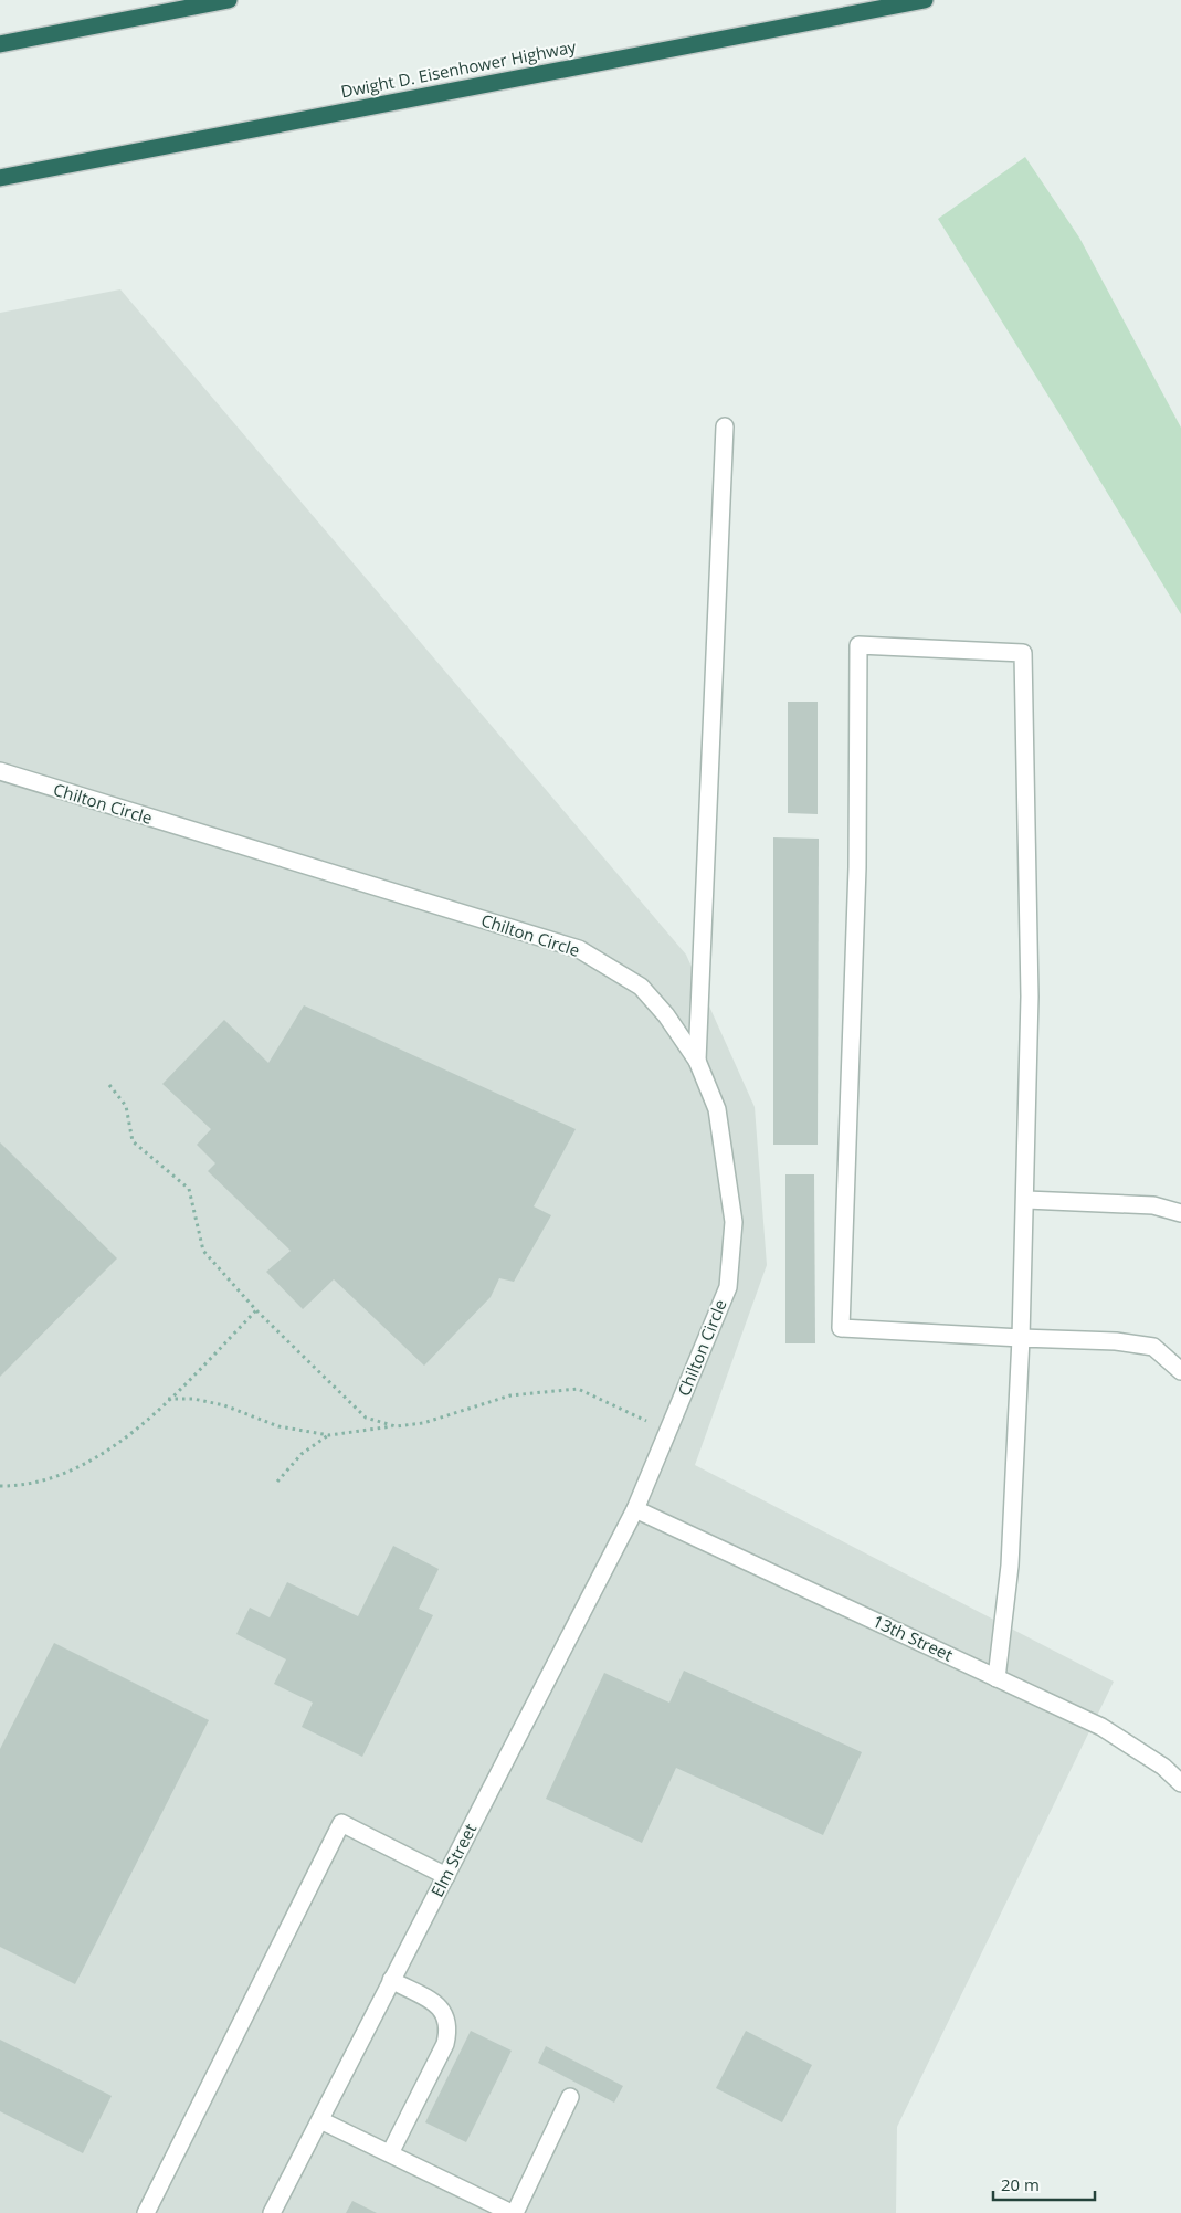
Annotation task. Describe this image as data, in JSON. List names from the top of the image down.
{
  "streets": {
    "highway": ["Dwight D. Eisenhower Highway"],
    "street": ["Chilton Circle", "13th Street", "Elm Street"]
  },
  "crossings": [
    ["Chilton Circle", "13th Street"],
    ["Chilton Circle", "Elm Street"],
    ["13th Street", "Elm Street"]
  ],
  "scale_bar": "20 m"
}
